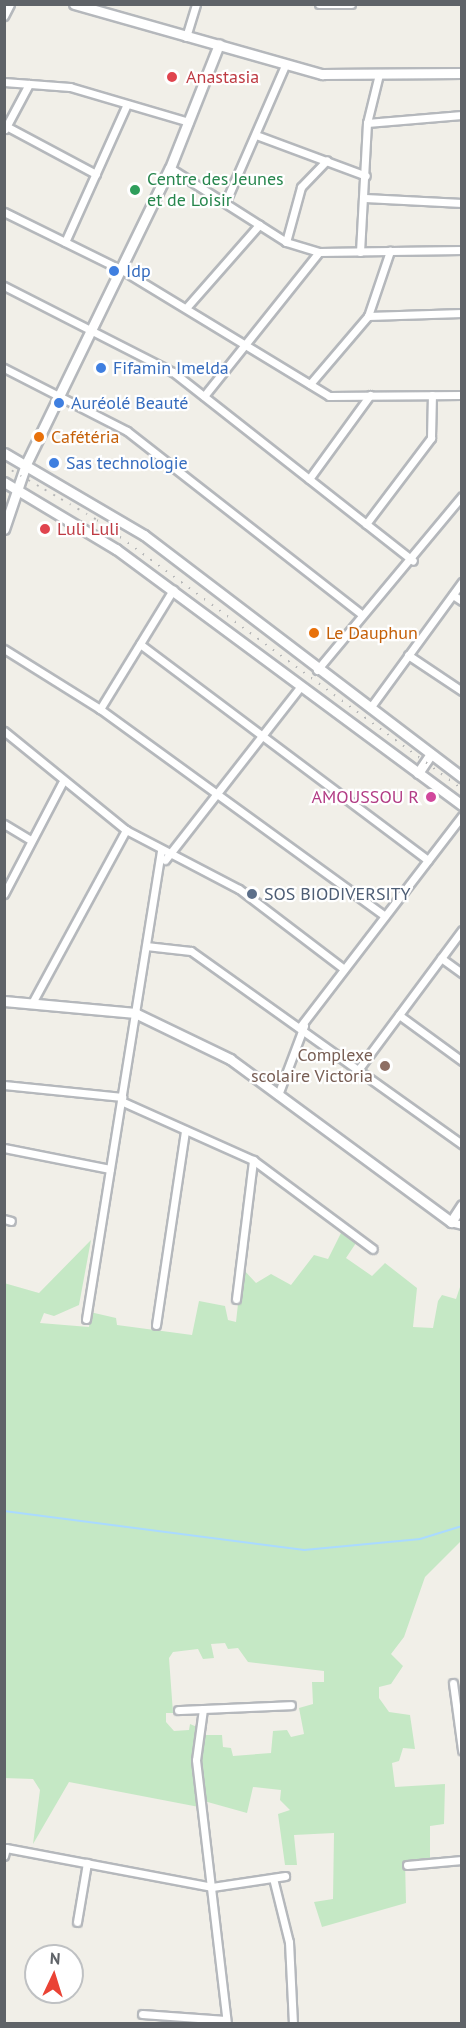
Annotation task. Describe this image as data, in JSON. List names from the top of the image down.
{
  "places": [
    "Anastasia",
    "Centre des Jeunes et de Loisir",
    "Idp",
    "Fifamin Imelda",
    "Auréolé Beauté",
    "Cafétéria",
    "Sas technologie",
    "Luli Luli",
    "Le Dauphun",
    "AMOUSSOU R",
    "SOS BIODIVERSITY",
    "Complexe scolaire Victoria"
  ],
  "north": "top"
}
